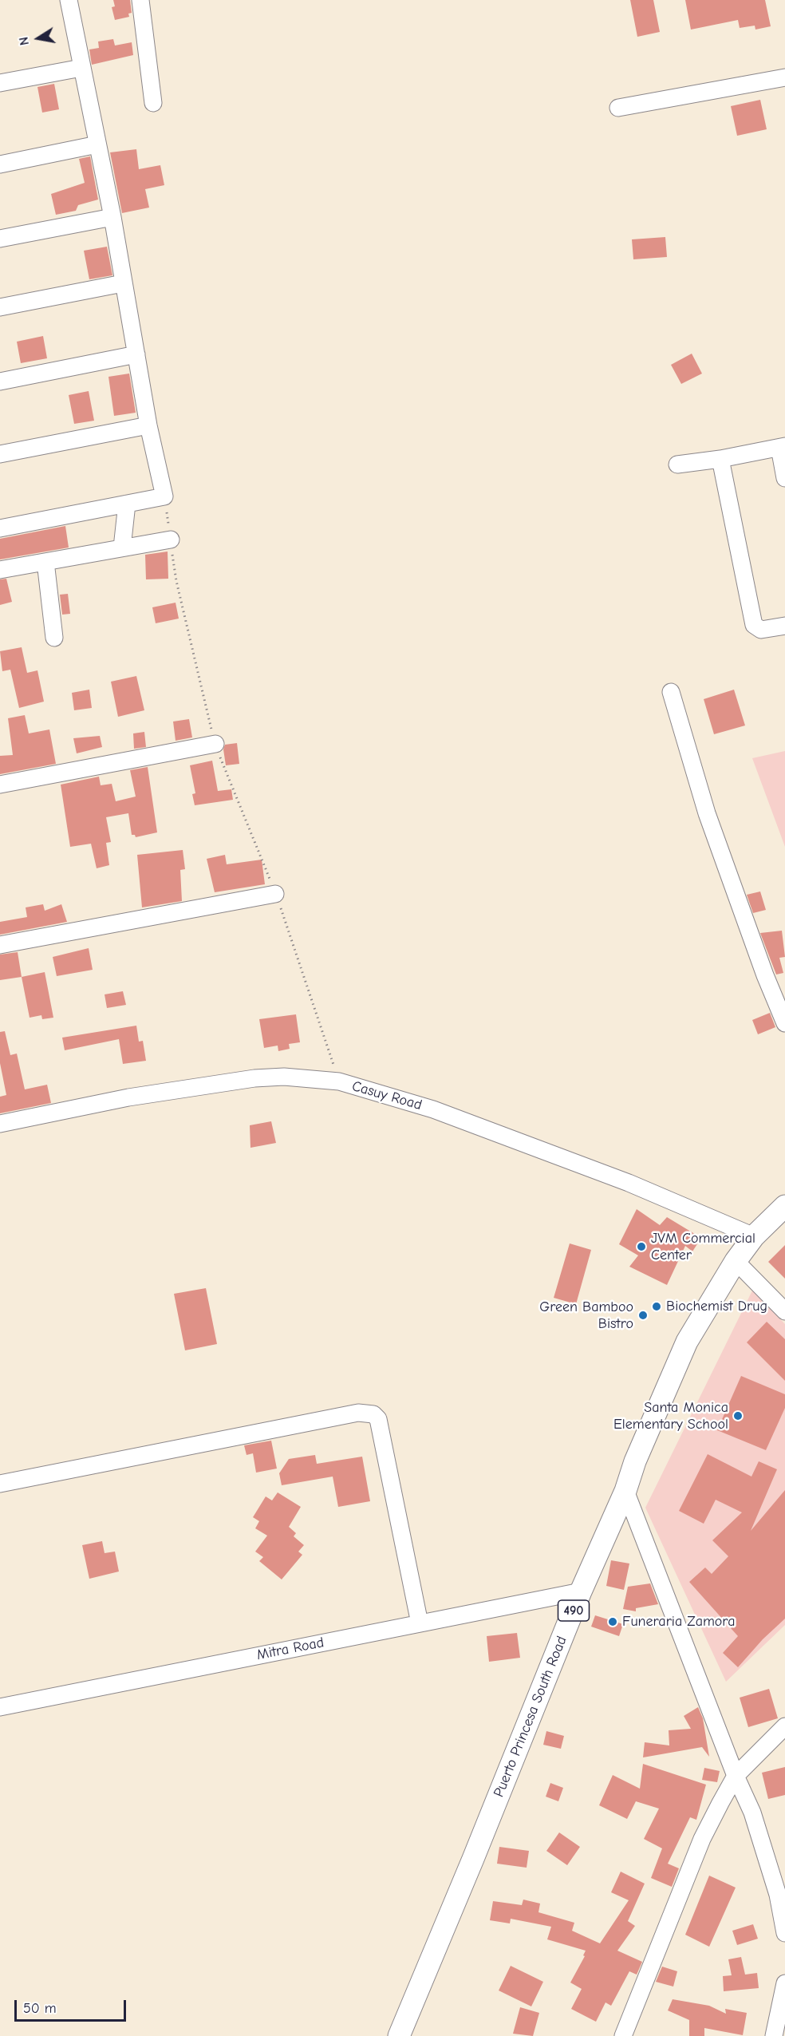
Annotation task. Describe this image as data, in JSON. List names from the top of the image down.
{
  "streets": {
    "main road": ["490", "Puerto Princesa South Road"],
    "street": ["Casuy Road", "Mitra Road"]
  },
  "crossings": [
    ["Casuy Road", "Puerto Princesa South Road"],
    ["Mitra Road", "Puerto Princesa South Road"]
  ],
  "places": [
    "JVM Commercial Center",
    "Biochemist Drug",
    "Green Bamboo Bistro",
    "Santa Monica Elementary School",
    "Funeraria Zamora"
  ],
  "scale_bar": "50 m",
  "north": "left"
}
